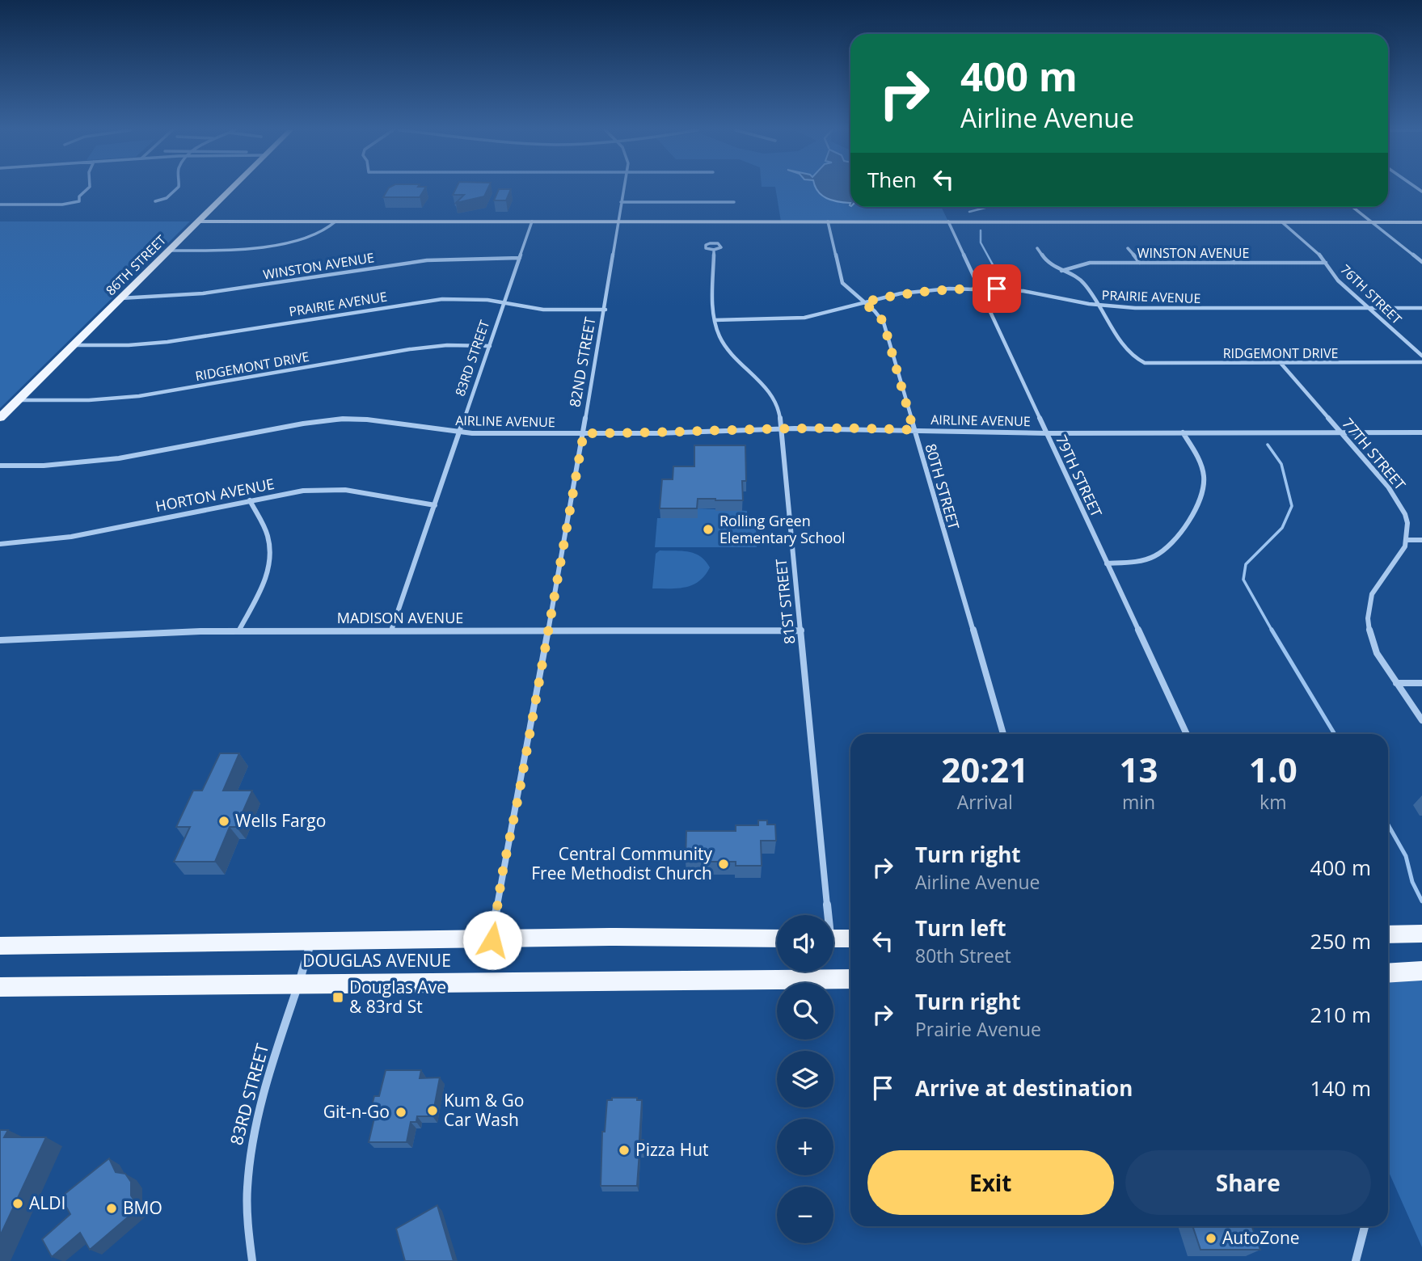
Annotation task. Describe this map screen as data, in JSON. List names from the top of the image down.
{
  "streets": {
    "main road": ["86TH STREET", "DOUGLAS AVENUE"],
    "street": [
      "WINSTON AVENUE",
      "76TH STREET",
      "PRAIRIE AVENUE",
      "RIDGEMONT DRIVE",
      "83RD STREET",
      "82ND STREET",
      "AIRLINE AVENUE",
      "77TH STREET",
      "79TH STREET",
      "80TH STREET",
      "HORTON AVENUE",
      "81ST STREET",
      "MADISON AVENUE"
    ]
  },
  "crossings": [
    ["WINSTON AVENUE", "86TH STREET"],
    ["WINSTON AVENUE", "76TH STREET"],
    ["WINSTON AVENUE", "83RD STREET"],
    ["86TH STREET", "PRAIRIE AVENUE"],
    ["86TH STREET", "RIDGEMONT DRIVE"],
    ["76TH STREET", "PRAIRIE AVENUE"],
    ["PRAIRIE AVENUE", "RIDGEMONT DRIVE"],
    ["PRAIRIE AVENUE", "83RD STREET"],
    ["PRAIRIE AVENUE", "82ND STREET"],
    ["PRAIRIE AVENUE", "79TH STREET"],
    ["PRAIRIE AVENUE", "80TH STREET"],
    ["PRAIRIE AVENUE", "81ST STREET"],
    ["RIDGEMONT DRIVE", "83RD STREET"],
    ["RIDGEMONT DRIVE", "77TH STREET"],
    ["83RD STREET", "AIRLINE AVENUE"],
    ["83RD STREET", "HORTON AVENUE"],
    ["83RD STREET", "MADISON AVENUE"],
    ["83RD STREET", "DOUGLAS AVENUE"],
    ["82ND STREET", "AIRLINE AVENUE"],
    ["82ND STREET", "MADISON AVENUE"],
    ["82ND STREET", "DOUGLAS AVENUE"],
    ["AIRLINE AVENUE", "77TH STREET"],
    ["AIRLINE AVENUE", "79TH STREET"],
    ["AIRLINE AVENUE", "80TH STREET"],
    ["AIRLINE AVENUE", "81ST STREET"],
    ["81ST STREET", "MADISON AVENUE"]
  ],
  "places": {
    "other": [
      "Rolling Green Elementary School",
      "Wells Fargo",
      "Central Community Free Methodist Church",
      "Kum & Go Car Wash",
      "Git-n-Go",
      "Pizza Hut",
      "ALDI",
      "BMO",
      "AutoZone"
    ],
    "transit": ["Douglas Ave & 83rd St"]
  },
  "page": {
    "turn": ["400 m", "Airline Avenue"],
    "then": "Then",
    "eta": [
      "20:21",
      "Arrival",
      "13",
      "min",
      "1.0",
      "km"
    ],
    "list": [
      {
        "name": "Turn right",
        "note": "Airline Avenue",
        "value": "400 m"
      },
      {
        "name": "Turn left",
        "note": "80th Street",
        "value": "250 m"
      },
      {
        "name": "Turn right",
        "note": "Prairie Avenue",
        "value": "210 m"
      },
      {
        "name": "Arrive at destination",
        "value": "140 m"
      }
    ],
    "map_buttons": ["+", "−"],
    "buttons": ["Exit", "Share"]
  }
}
